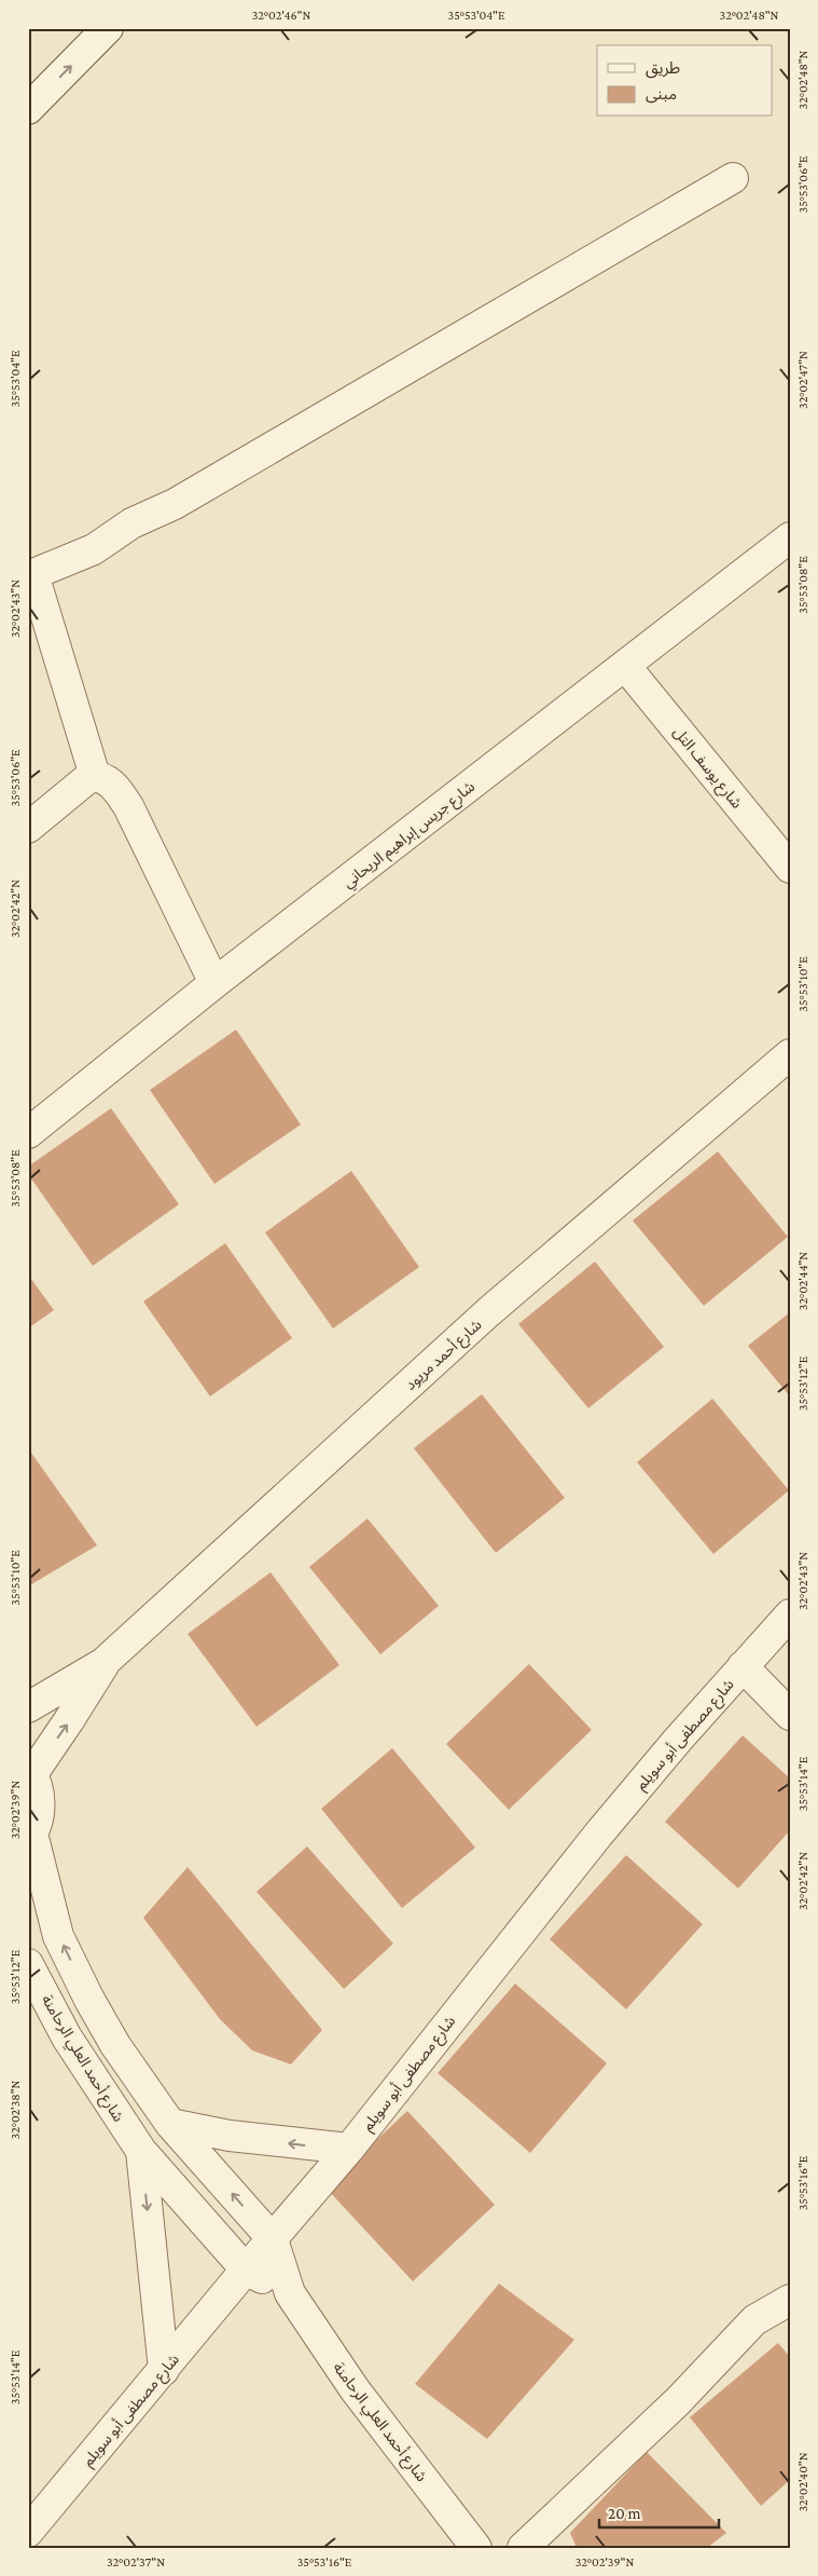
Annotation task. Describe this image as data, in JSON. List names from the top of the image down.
{
  "streets": {
    "street": [
      "شارع يوسف التل",
      "شارع جريس إبراهيم الريحاني",
      "شارع أحمد مريود",
      "شارع مصطفى أبو سويلم",
      "شارع أحمد العلي الرحامنة"
    ]
  },
  "crossings": [
    ["شارع يوسف التل", "شارع جريس إبراهيم الريحاني"],
    ["شارع مصطفى أبو سويلم", "شارع أحمد العلي الرحامنة"]
  ],
  "legend": ["طريق", "مبنى"],
  "scale_bar": "20 m",
  "coordinates": [
    "32°02'46\"N",
    "35°53'04\"E",
    "32°02'48\"N",
    "35°53'06\"E",
    "32°02'47\"N",
    "35°53'08\"E",
    "32°02'43\"N",
    "32°02'42\"N",
    "35°53'10\"E",
    "32°02'44\"N",
    "35°53'12\"E",
    "35°53'14\"E",
    "32°02'39\"N",
    "32°02'38\"N",
    "35°53'16\"E",
    "32°02'40\"N",
    "32°02'37\"N"
  ]
}
